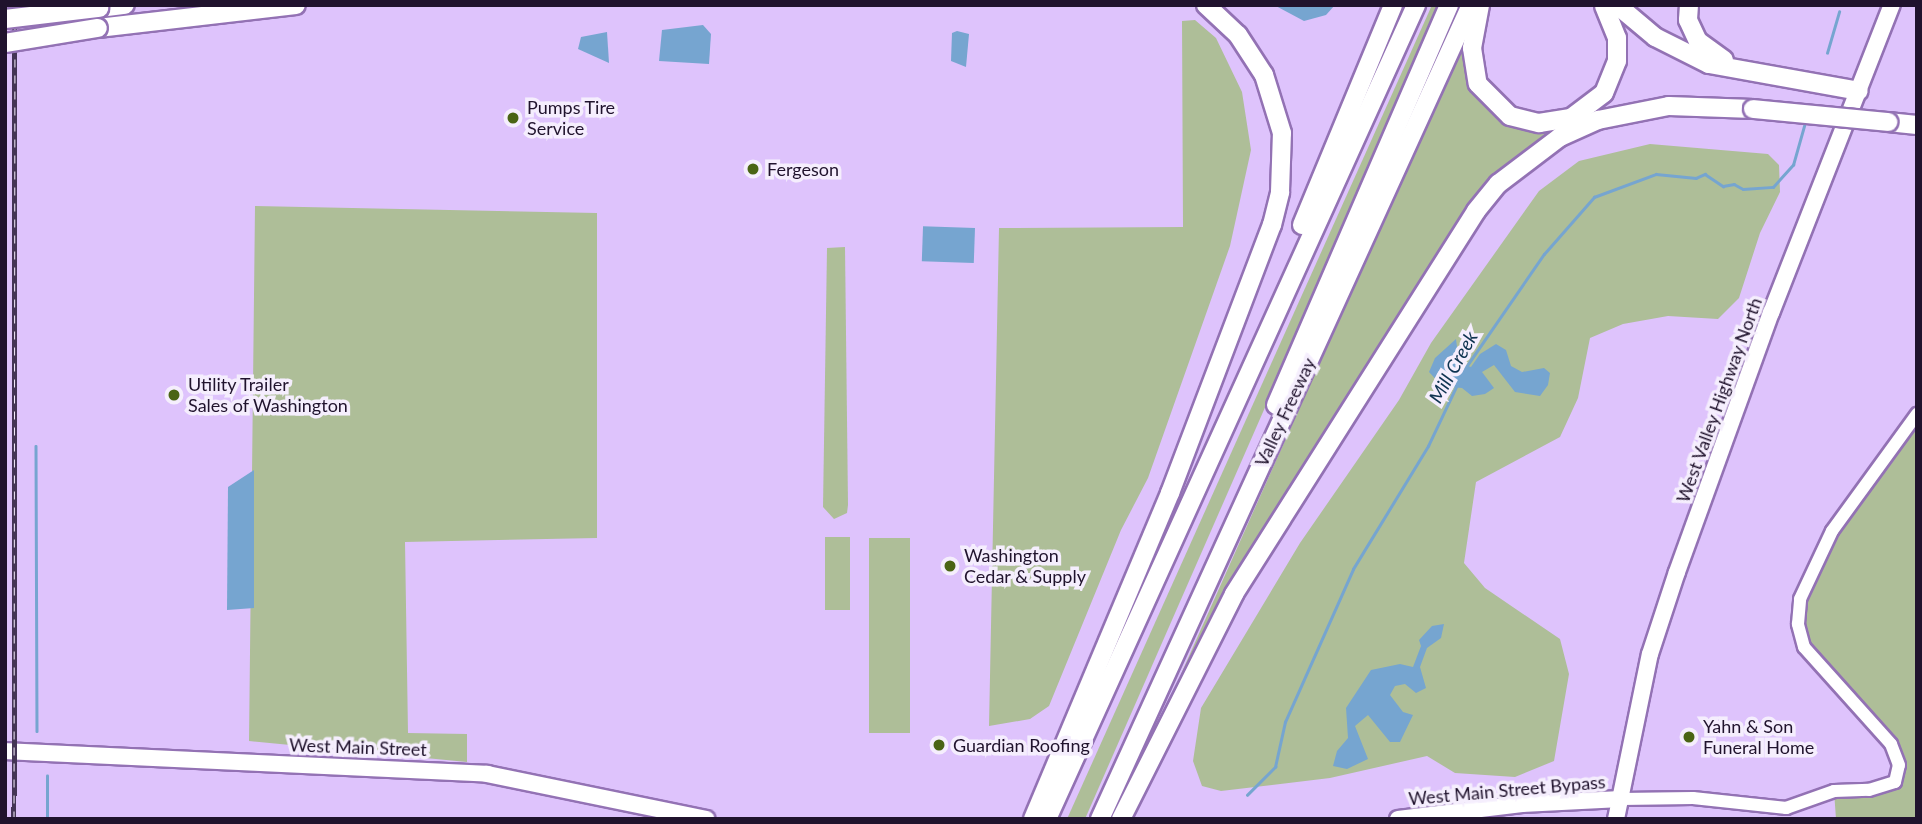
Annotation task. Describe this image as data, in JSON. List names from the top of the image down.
{
  "streets": {
    "highway": ["Valley Freeway"],
    "main road": ["West Valley Highway North", "West Main Street", "West Main Street Bypass"]
  },
  "crossings": [
    ["West Valley Highway North", "West Main Street Bypass"]
  ],
  "water": ["Mill Creek"],
  "places": [
    "Pumps Tire Service",
    "Fergeson",
    "Utility Trailer Sales of Washington",
    "Washington Cedar & Supply",
    "Yahn & Son Funeral Home",
    "Guardian Roofing"
  ]
}
